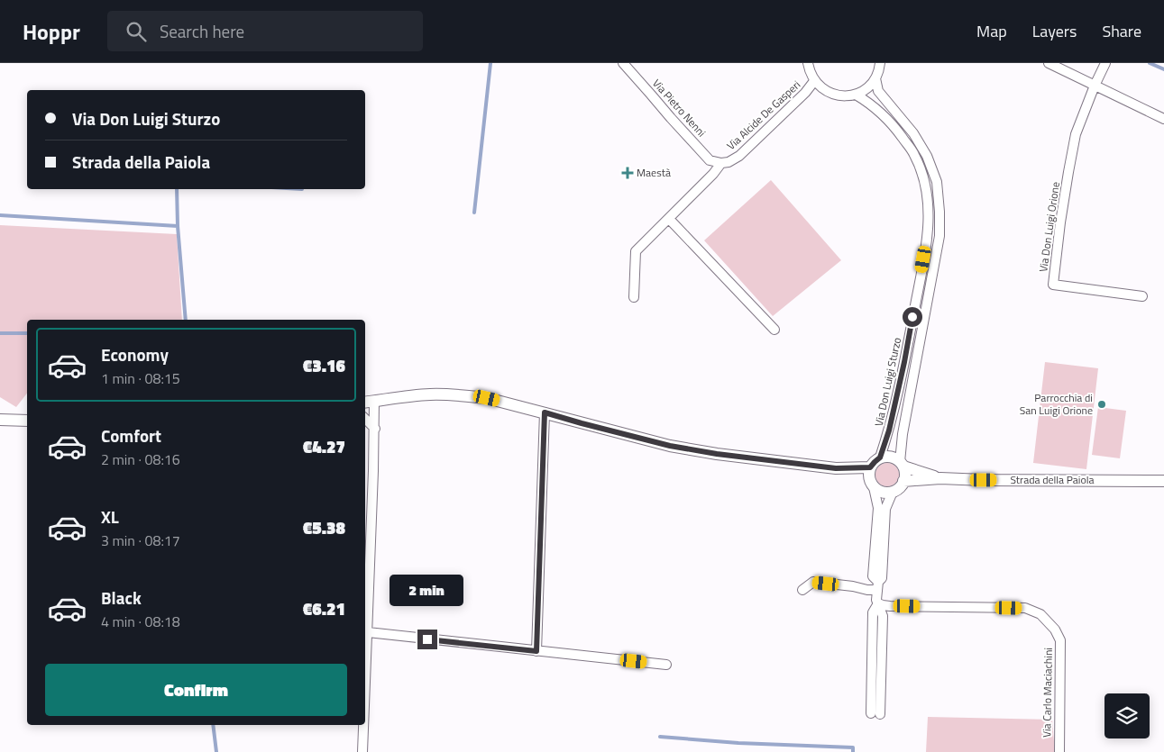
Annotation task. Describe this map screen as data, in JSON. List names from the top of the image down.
{
  "streets": {
    "street": [
      "Via Pietro Nenni",
      "Via Alcide De Gasperi",
      "Via Don Luigi Orione",
      "Via Don Luigi Sturzo",
      "Strada della Paiola",
      "Via Carlo Maciachini"
    ]
  },
  "crossings": [
    ["Via Pietro Nenni", "Via Alcide De Gasperi"],
    ["Via Don Luigi Sturzo", "Strada della Paiola"]
  ],
  "places": {
    "health": ["Maestà"],
    "other": ["Parrocchia di San Luigi Orione"]
  },
  "page": {
    "header": "Hoppr",
    "search": "Search here",
    "nav": ["Map", "Layers", "Share"],
    "banner": ["Via Don Luigi Sturzo", "Strada della Paiola"],
    "list": [
      {
        "name": "Economy",
        "note": "1 min · 08:15",
        "value": "€3.16"
      },
      {
        "name": "Comfort",
        "note": "2 min · 08:16",
        "value": "€4.27"
      },
      {
        "name": "XL",
        "note": "3 min · 08:17",
        "value": "€5.38"
      },
      {
        "name": "Black",
        "note": "4 min · 08:18",
        "value": "€6.21"
      }
    ],
    "bubble": "2 min",
    "buttons": "Confirm"
  }
}
